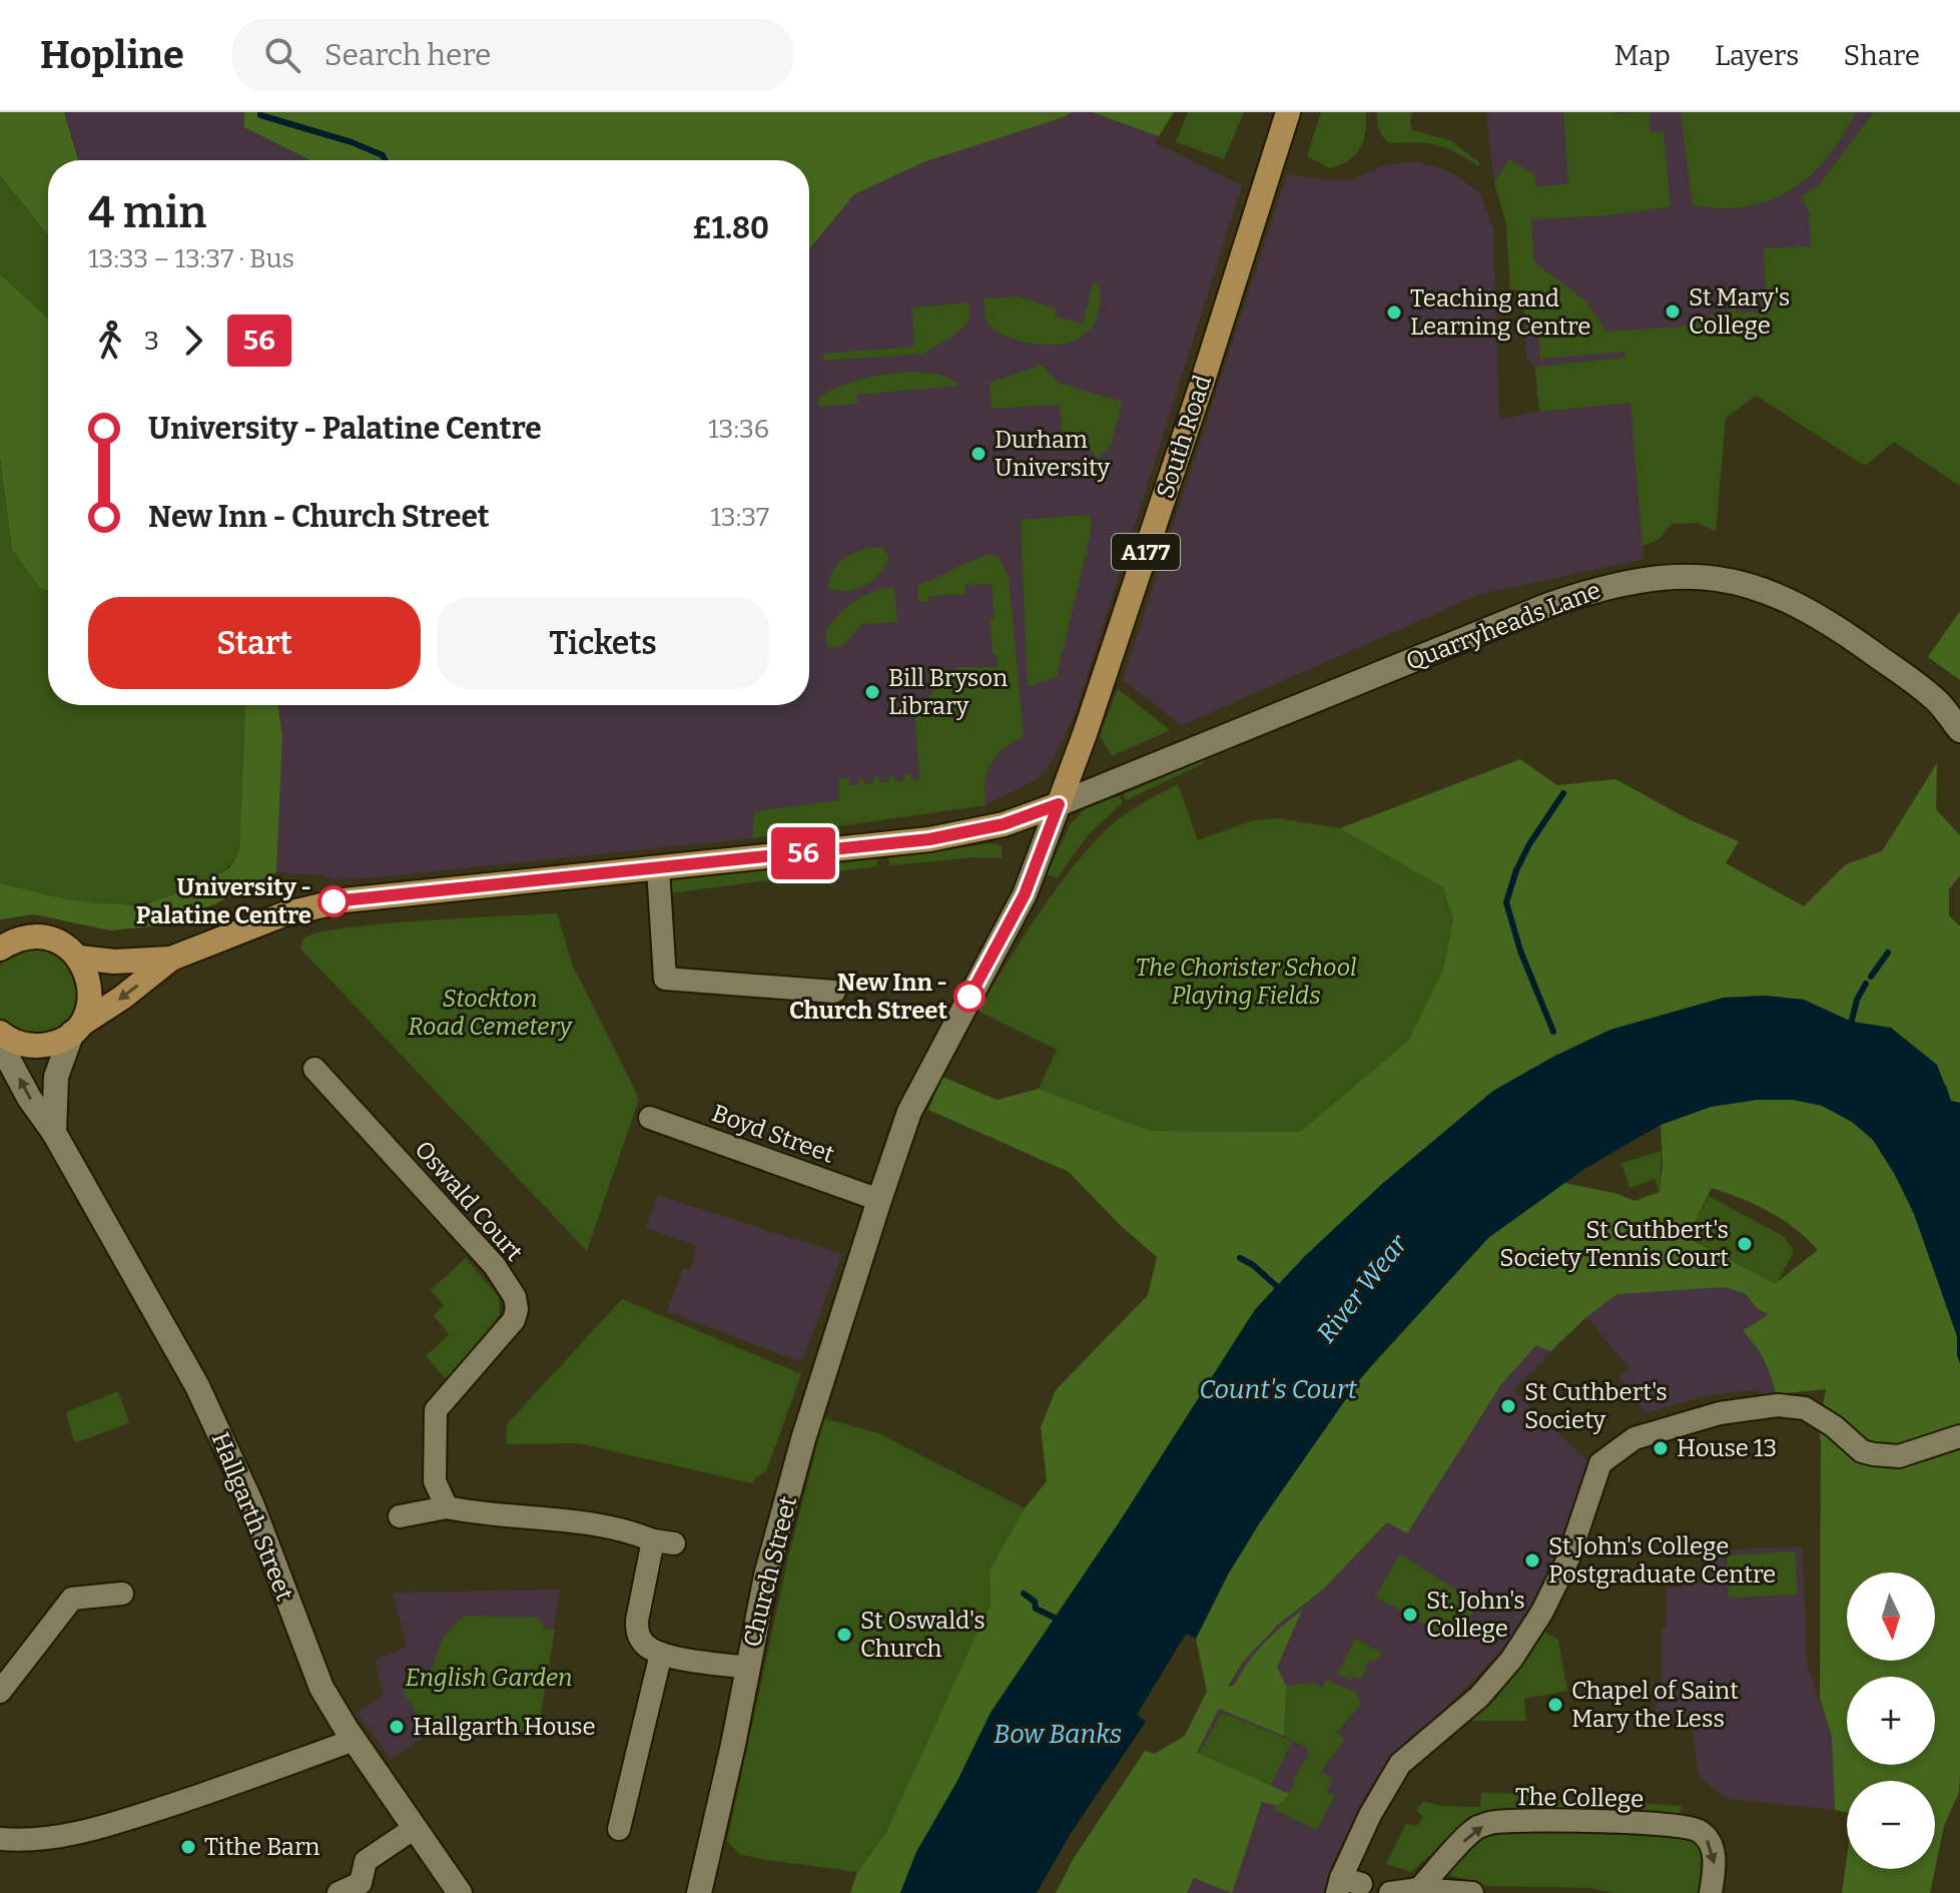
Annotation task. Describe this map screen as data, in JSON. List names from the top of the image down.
{
  "streets": {
    "main road": ["South Road", "A177"],
    "street": [
      "Quarryheads Lane",
      "Boyd Street",
      "Oswald Court",
      "Hallgarth Street",
      "Church Street",
      "The College"
    ]
  },
  "crossings": [
    ["South Road", "Quarryheads Lane"],
    ["South Road", "Church Street"],
    ["Quarryheads Lane", "Church Street"],
    ["Boyd Street", "Church Street"]
  ],
  "water": ["River Wear", "Count's Court", "Bow Banks"],
  "parks": ["The Chorister School Playing Fields", "Stockton Road Cemetery", "English Garden"],
  "places": [
    "St Mary's College",
    "Teaching and Learning Centre",
    "Durham University",
    "Bill Bryson Library",
    "University - Palatine Centre",
    "New Inn - Church Street",
    "St Cuthbert's Society Tennis Court",
    "St Cuthbert's Society",
    "House 13",
    "St John's College Postgraduate Centre",
    "St. John's College",
    "St Oswald's Church",
    "Chapel of Saint Mary the Less",
    "Hallgarth House",
    "Tithe Barn"
  ],
  "lines": ["bus line 56"],
  "north": "bottom",
  "page": {
    "header": "Hopline",
    "search": "Search here",
    "nav": ["Map", "Layers", "Share"],
    "on_map": "56",
    "heading": ["4 min", "13:33 – 13:37 · Bus", "£1.80"],
    "legs": ["3", "56"],
    "list": [
      {
        "name": "University - Palatine Centre",
        "value": "13:36"
      },
      {
        "name": "New Inn - Church Street",
        "value": "13:37"
      }
    ],
    "buttons": ["Start", "Tickets"],
    "map_buttons": ["+", "−"]
  }
}
